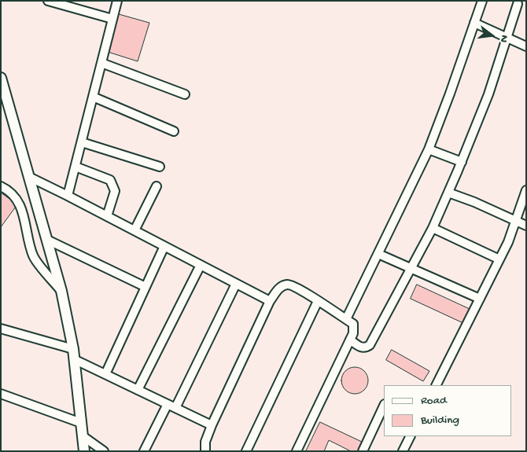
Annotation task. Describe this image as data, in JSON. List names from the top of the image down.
{
  "legend": ["Road", "Building"],
  "north": "right"
}
